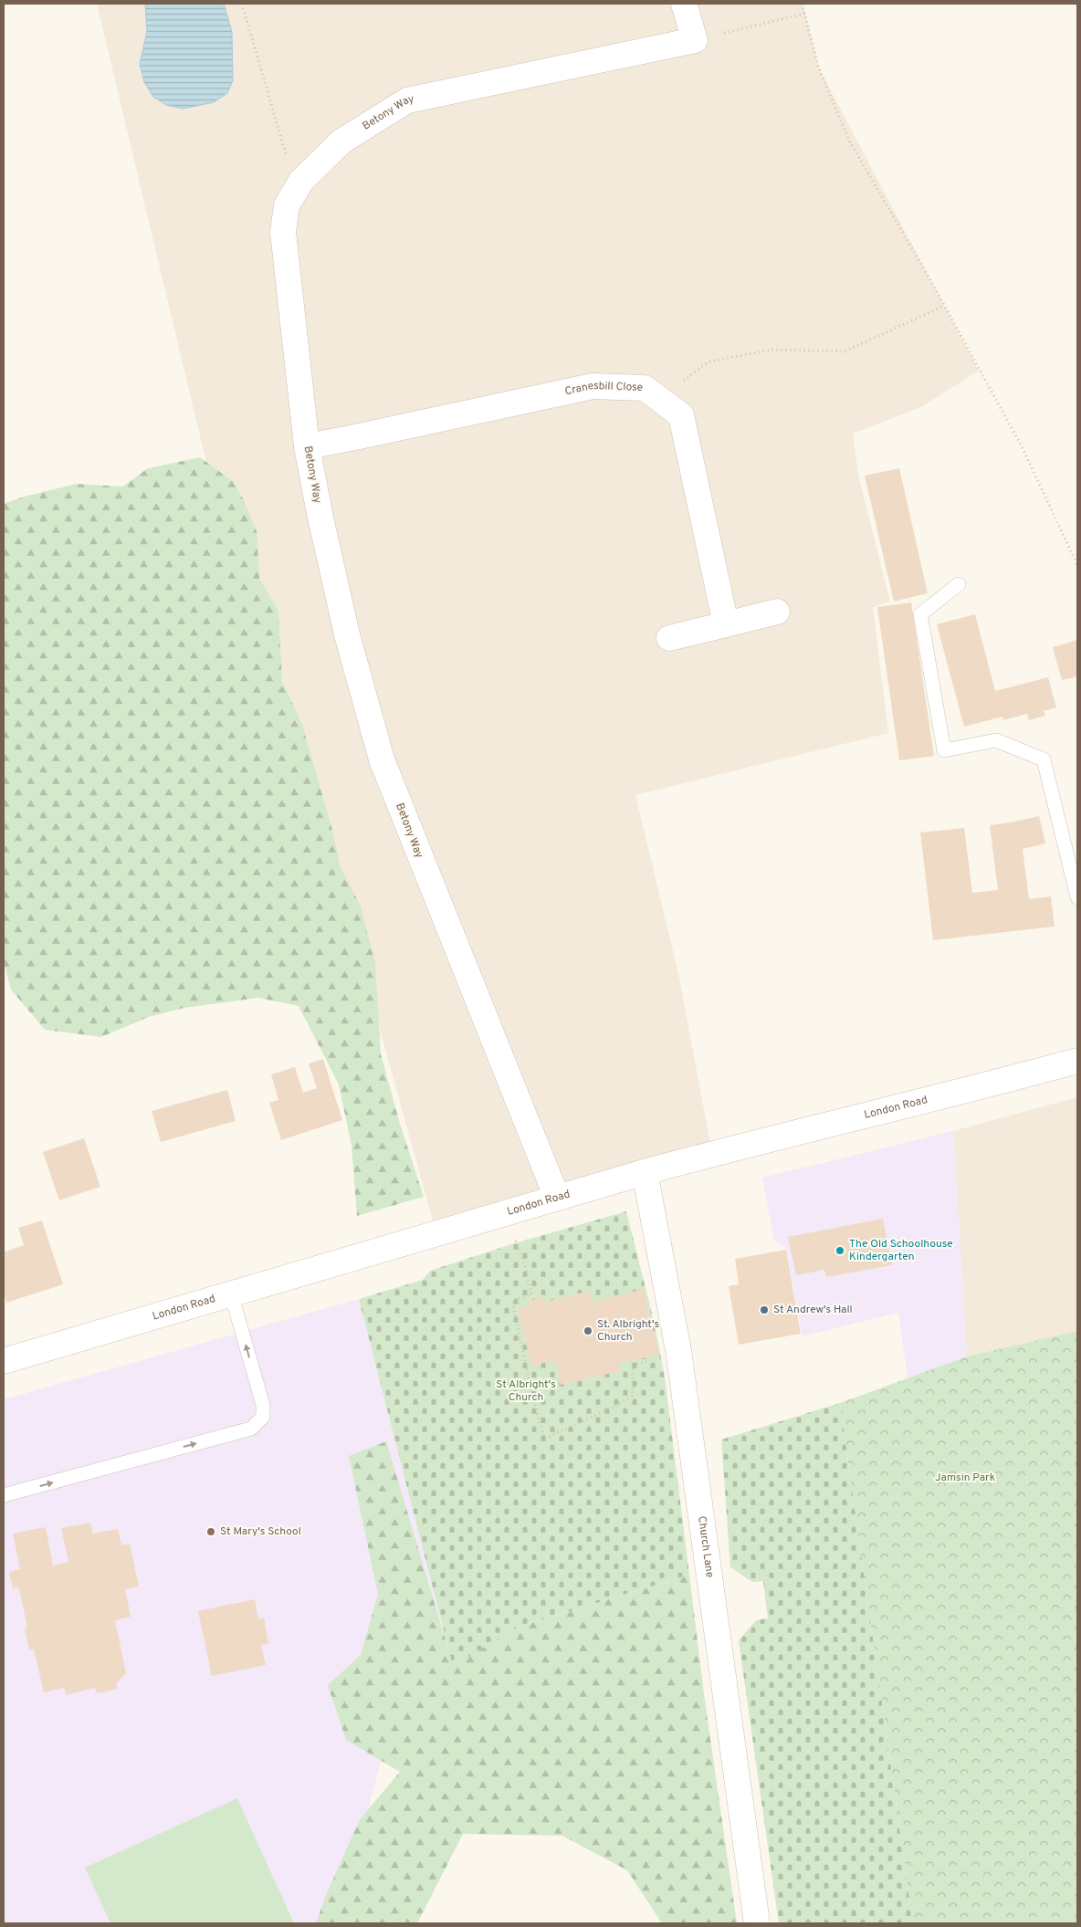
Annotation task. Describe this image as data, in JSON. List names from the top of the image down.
{
  "streets": {
    "street": [
      "Betony Way",
      "Cranesbill Close",
      "London Road",
      "Church Lane"
    ]
  },
  "crossings": [
    ["Betony Way", "Cranesbill Close"],
    ["Betony Way", "London Road"],
    ["London Road", "Church Lane"]
  ],
  "parks": ["St Albright's Church", "Jamsin Park"],
  "places": [
    "The Old Schoolhouse Kindergarten",
    "St Andrew's Hall",
    "St. Albright's Church",
    "St Mary's School"
  ]
}
